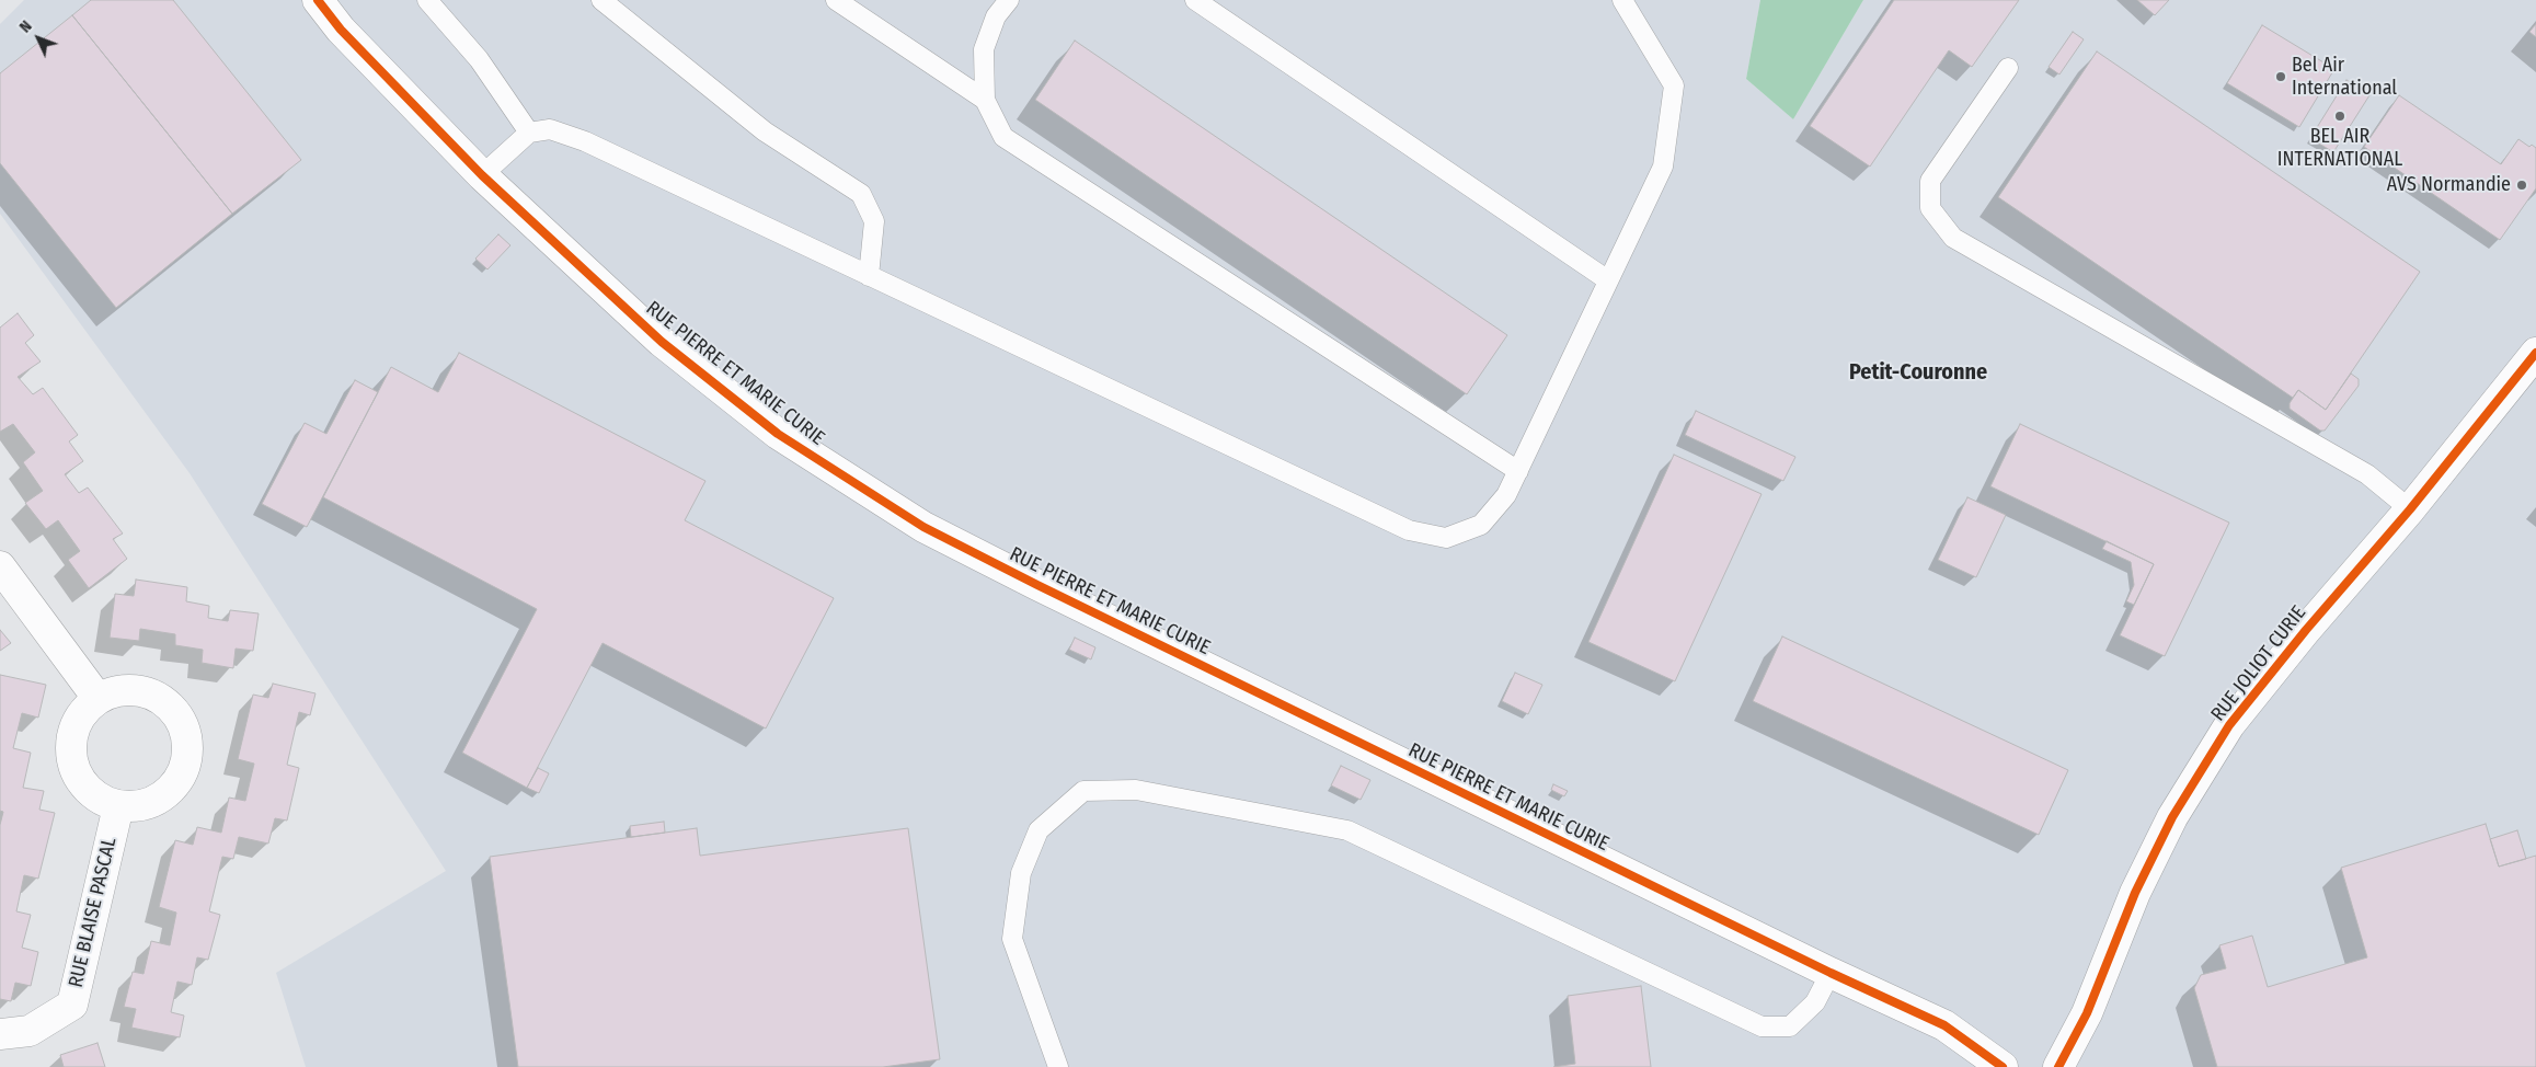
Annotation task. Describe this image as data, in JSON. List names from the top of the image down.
{
  "streets": {
    "street": ["RUE PIERRE ET MARIE CURIE", "RUE JOLIOT CURIE", "RUE BLAISE PASCAL"]
  },
  "districts": ["Petit-Couronne"],
  "places": ["Bel Air International", "BEL AIR INTERNATIONAL", "AVS Normandie"],
  "north": "top left"
}
